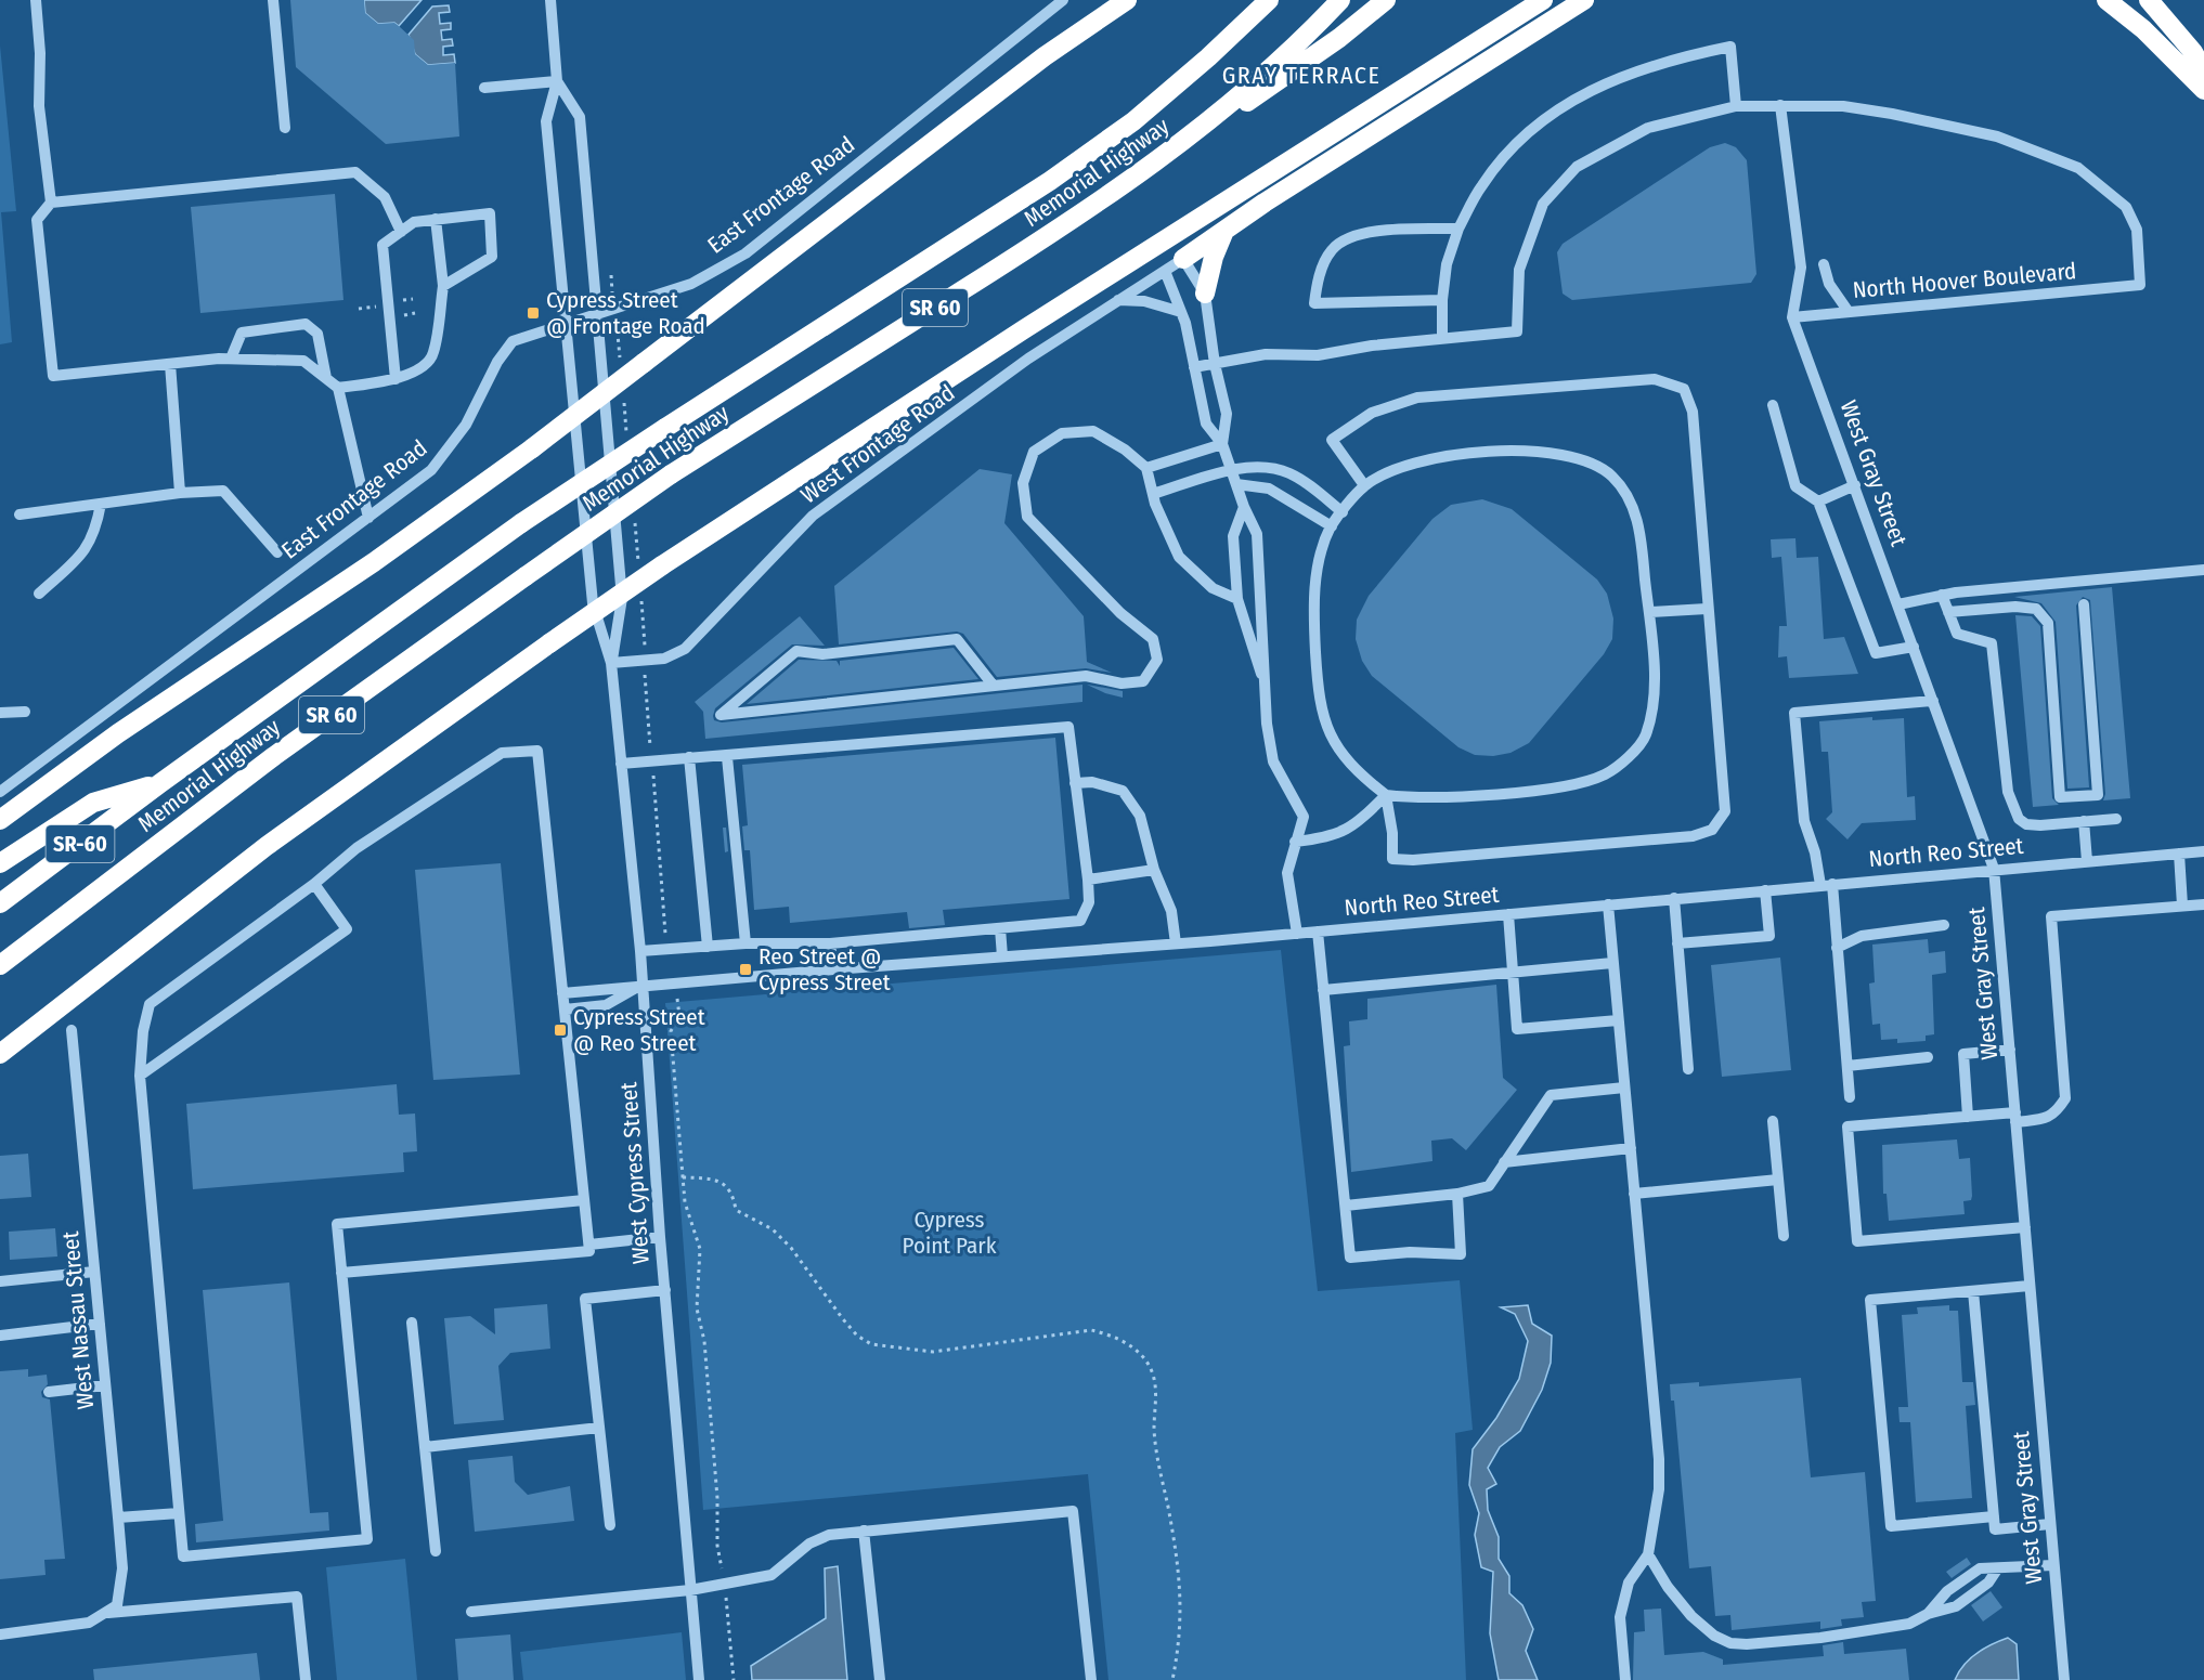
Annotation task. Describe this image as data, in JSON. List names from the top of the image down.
{
  "streets": {
    "highway": ["Memorial Highway", "SR 60", "SR-60"],
    "street": [
      "East Frontage Road",
      "North Hoover Boulevard",
      "West Frontage Road",
      "West Gray Street",
      "North Reo Street",
      "West Cypress Street",
      "West Nassau Street"
    ]
  },
  "crossings": [
    ["East Frontage Road", "West Cypress Street"],
    ["North Hoover Boulevard", "West Gray Street"],
    ["West Frontage Road", "West Cypress Street"],
    ["West Gray Street", "North Reo Street"],
    ["North Reo Street", "West Cypress Street"]
  ],
  "districts": ["GRAY TERRACE"],
  "parks": ["Cypress Point Park"],
  "places": {
    "transit": ["Cypress Street @ Frontage Road", "Reo Street @ Cypress Street", "Cypress Street @ Reo Street"]
  }
}
